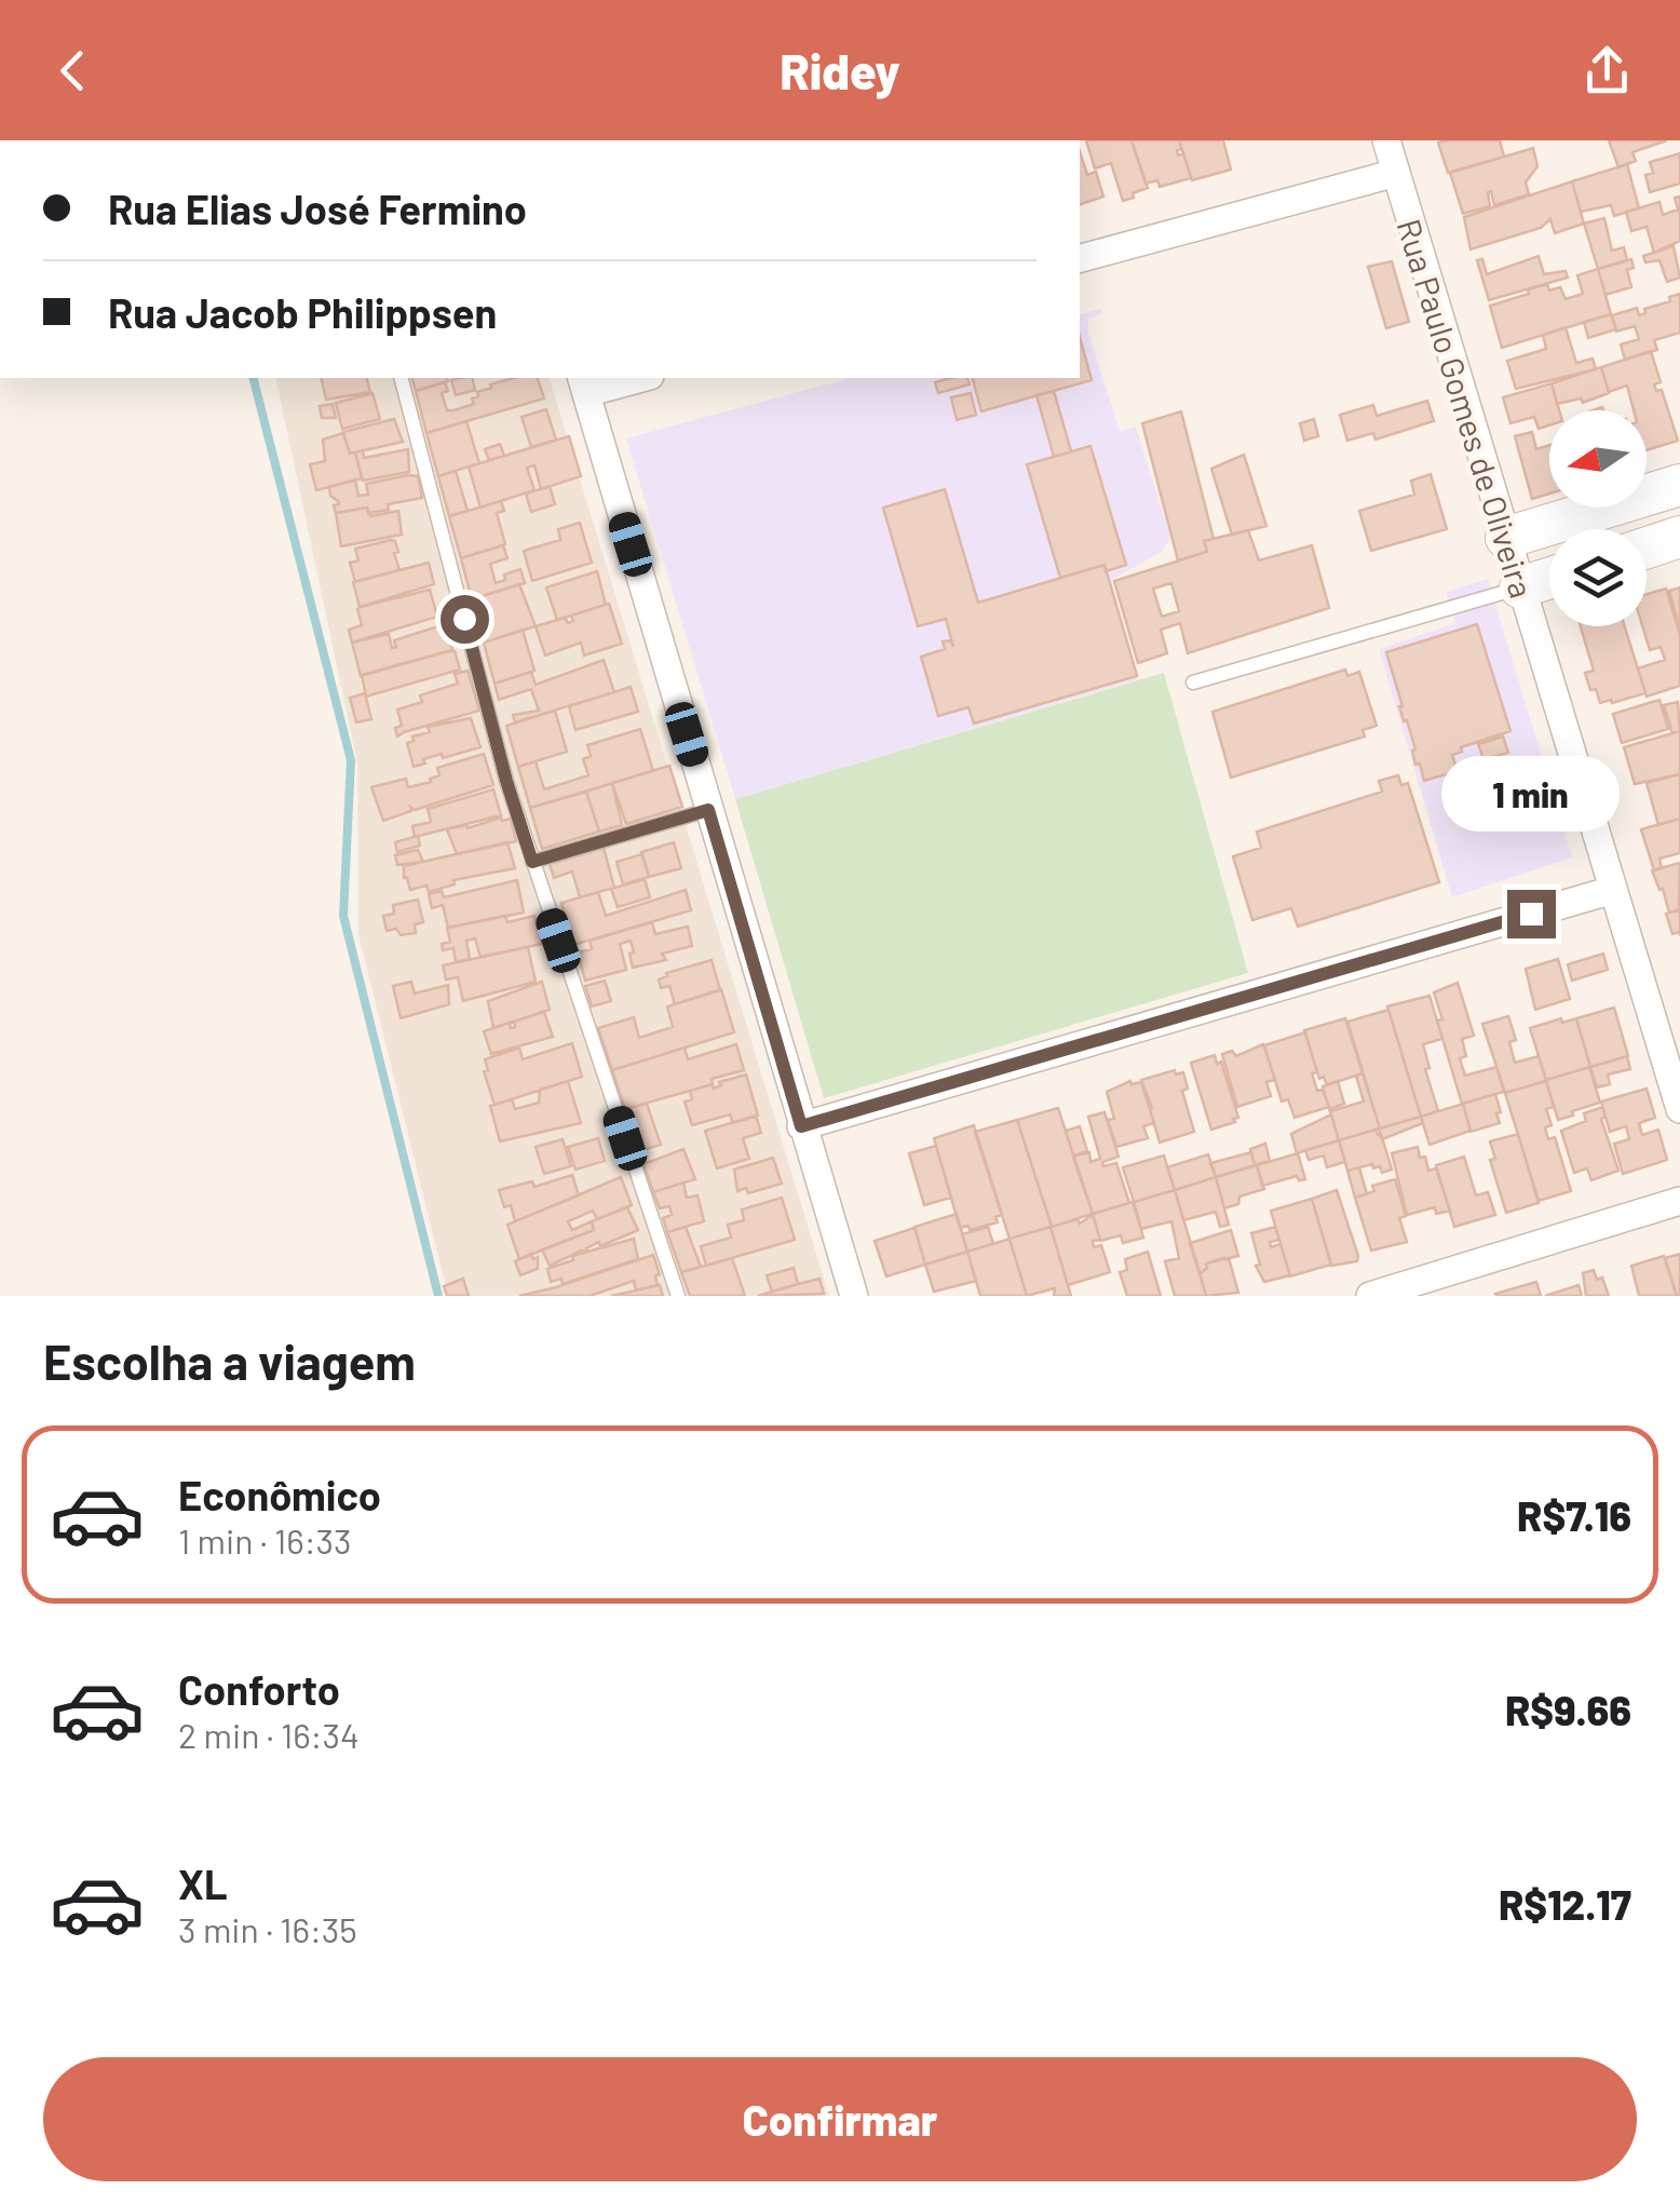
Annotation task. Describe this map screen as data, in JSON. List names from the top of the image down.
{
  "streets": {
    "street": ["Rua Paulo Gomes de Oliveira"]
  },
  "north": "left",
  "page": {
    "header": "Ridey",
    "banner": ["Rua Elias José Fermino", "Rua Jacob Philippsen"],
    "bubble": "1 min",
    "heading": "Escolha a viagem",
    "list": [
      {
        "name": "Econômico",
        "note": "1 min · 16:33",
        "value": "R$7.16"
      },
      {
        "name": "Conforto",
        "note": "2 min · 16:34",
        "value": "R$9.66"
      },
      {
        "name": "XL",
        "note": "3 min · 16:35",
        "value": "R$12.17"
      }
    ],
    "buttons": "Confirmar"
  }
}
